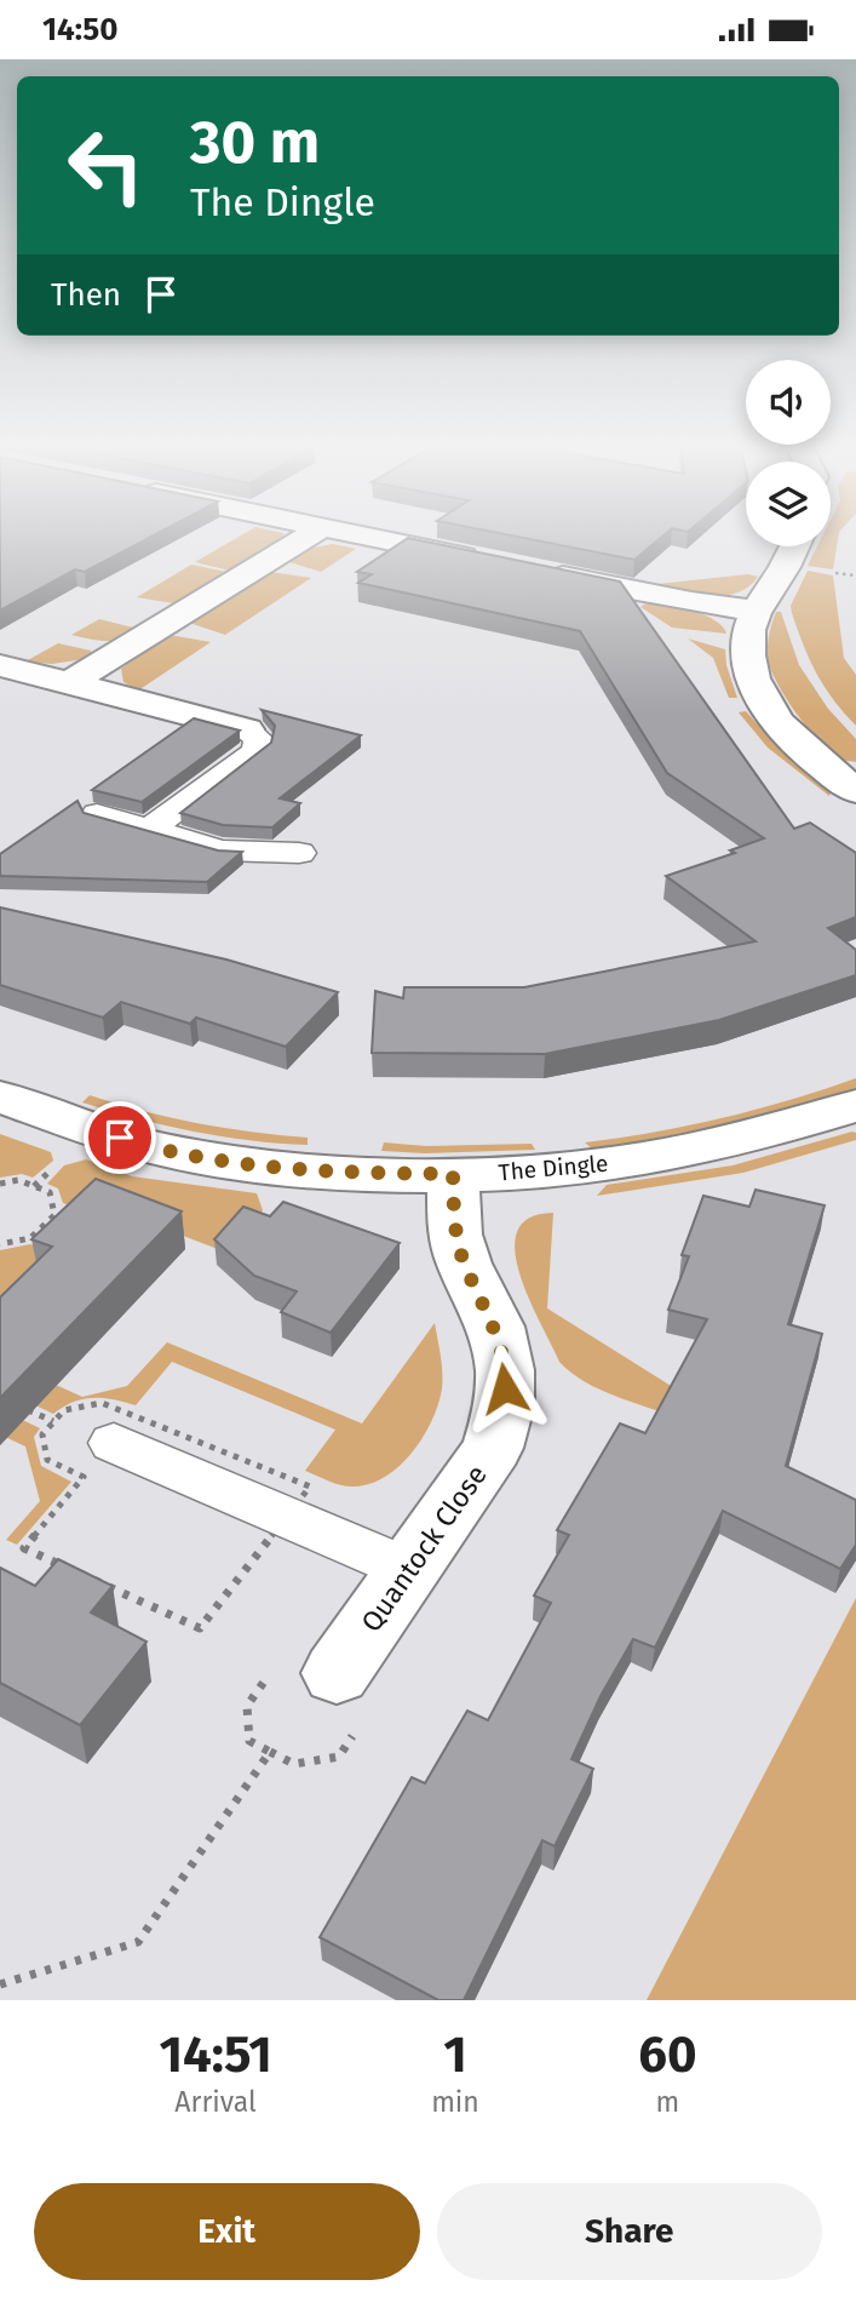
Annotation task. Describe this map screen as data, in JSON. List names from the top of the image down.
{
  "streets": {
    "street": ["The Dingle", "Quantock Close"]
  },
  "crossings": [
    ["The Dingle", "Quantock Close"]
  ],
  "page": {
    "status": "14:50",
    "turn": ["30 m", "The Dingle"],
    "then": "Then",
    "eta": [
      "14:51",
      "Arrival",
      "1",
      "min",
      "60",
      "m"
    ],
    "buttons": ["Exit", "Share"]
  }
}
